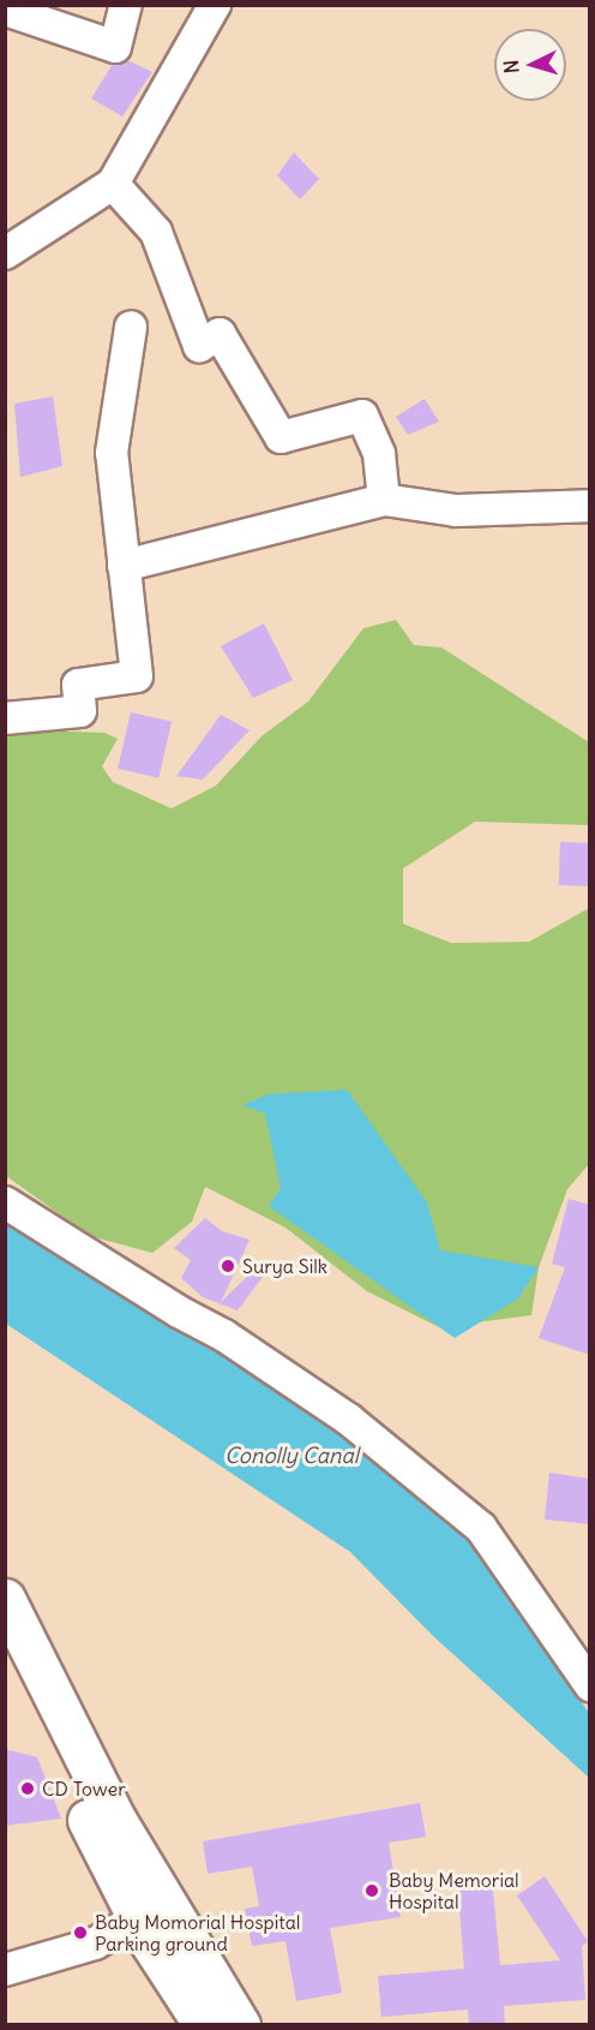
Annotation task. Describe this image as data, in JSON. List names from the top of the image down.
{
  "water": ["Conolly Canal"],
  "places": [
    "Surya Silk",
    "CD Tower",
    "Baby Memorial Hospital",
    "Baby Momorial Hospital Parking ground"
  ],
  "north": "left"
}
